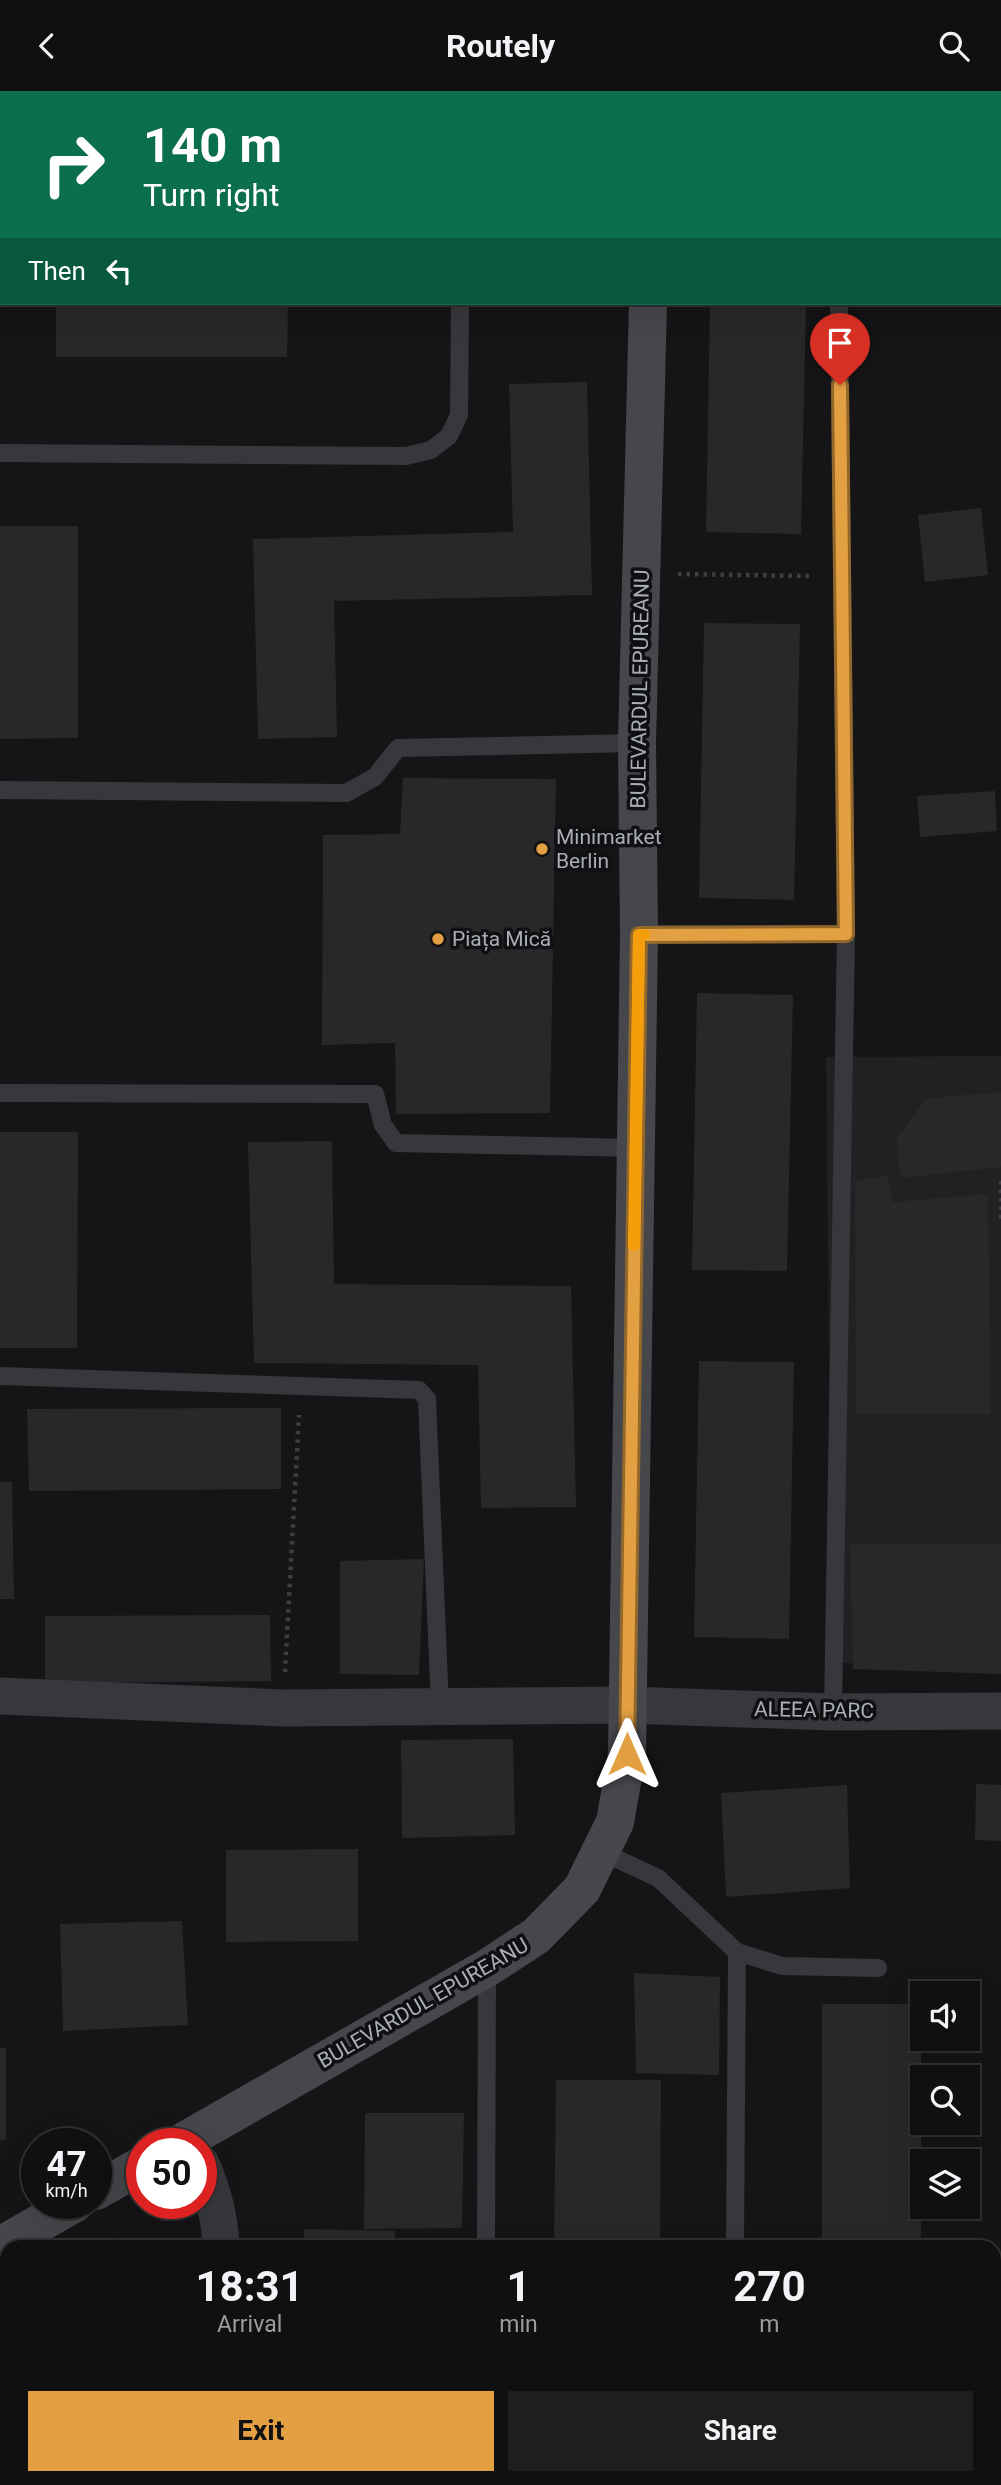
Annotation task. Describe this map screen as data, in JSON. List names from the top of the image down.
{
  "streets": {
    "main road": ["BULEVARDUL EPUREANU"],
    "street": ["ALEEA PARC"]
  },
  "crossings": [
    ["BULEVARDUL EPUREANU", "ALEEA PARC"]
  ],
  "places": ["Minimarket Berlin", "Piața Mică"],
  "page": {
    "header": "Routely",
    "turn": ["140 m", "Turn right"],
    "then": "Then",
    "speed": "47 km/h",
    "limit": "50",
    "eta": [
      "18:31",
      "Arrival",
      "1",
      "min",
      "270",
      "m"
    ],
    "buttons": ["Exit", "Share"]
  }
}
